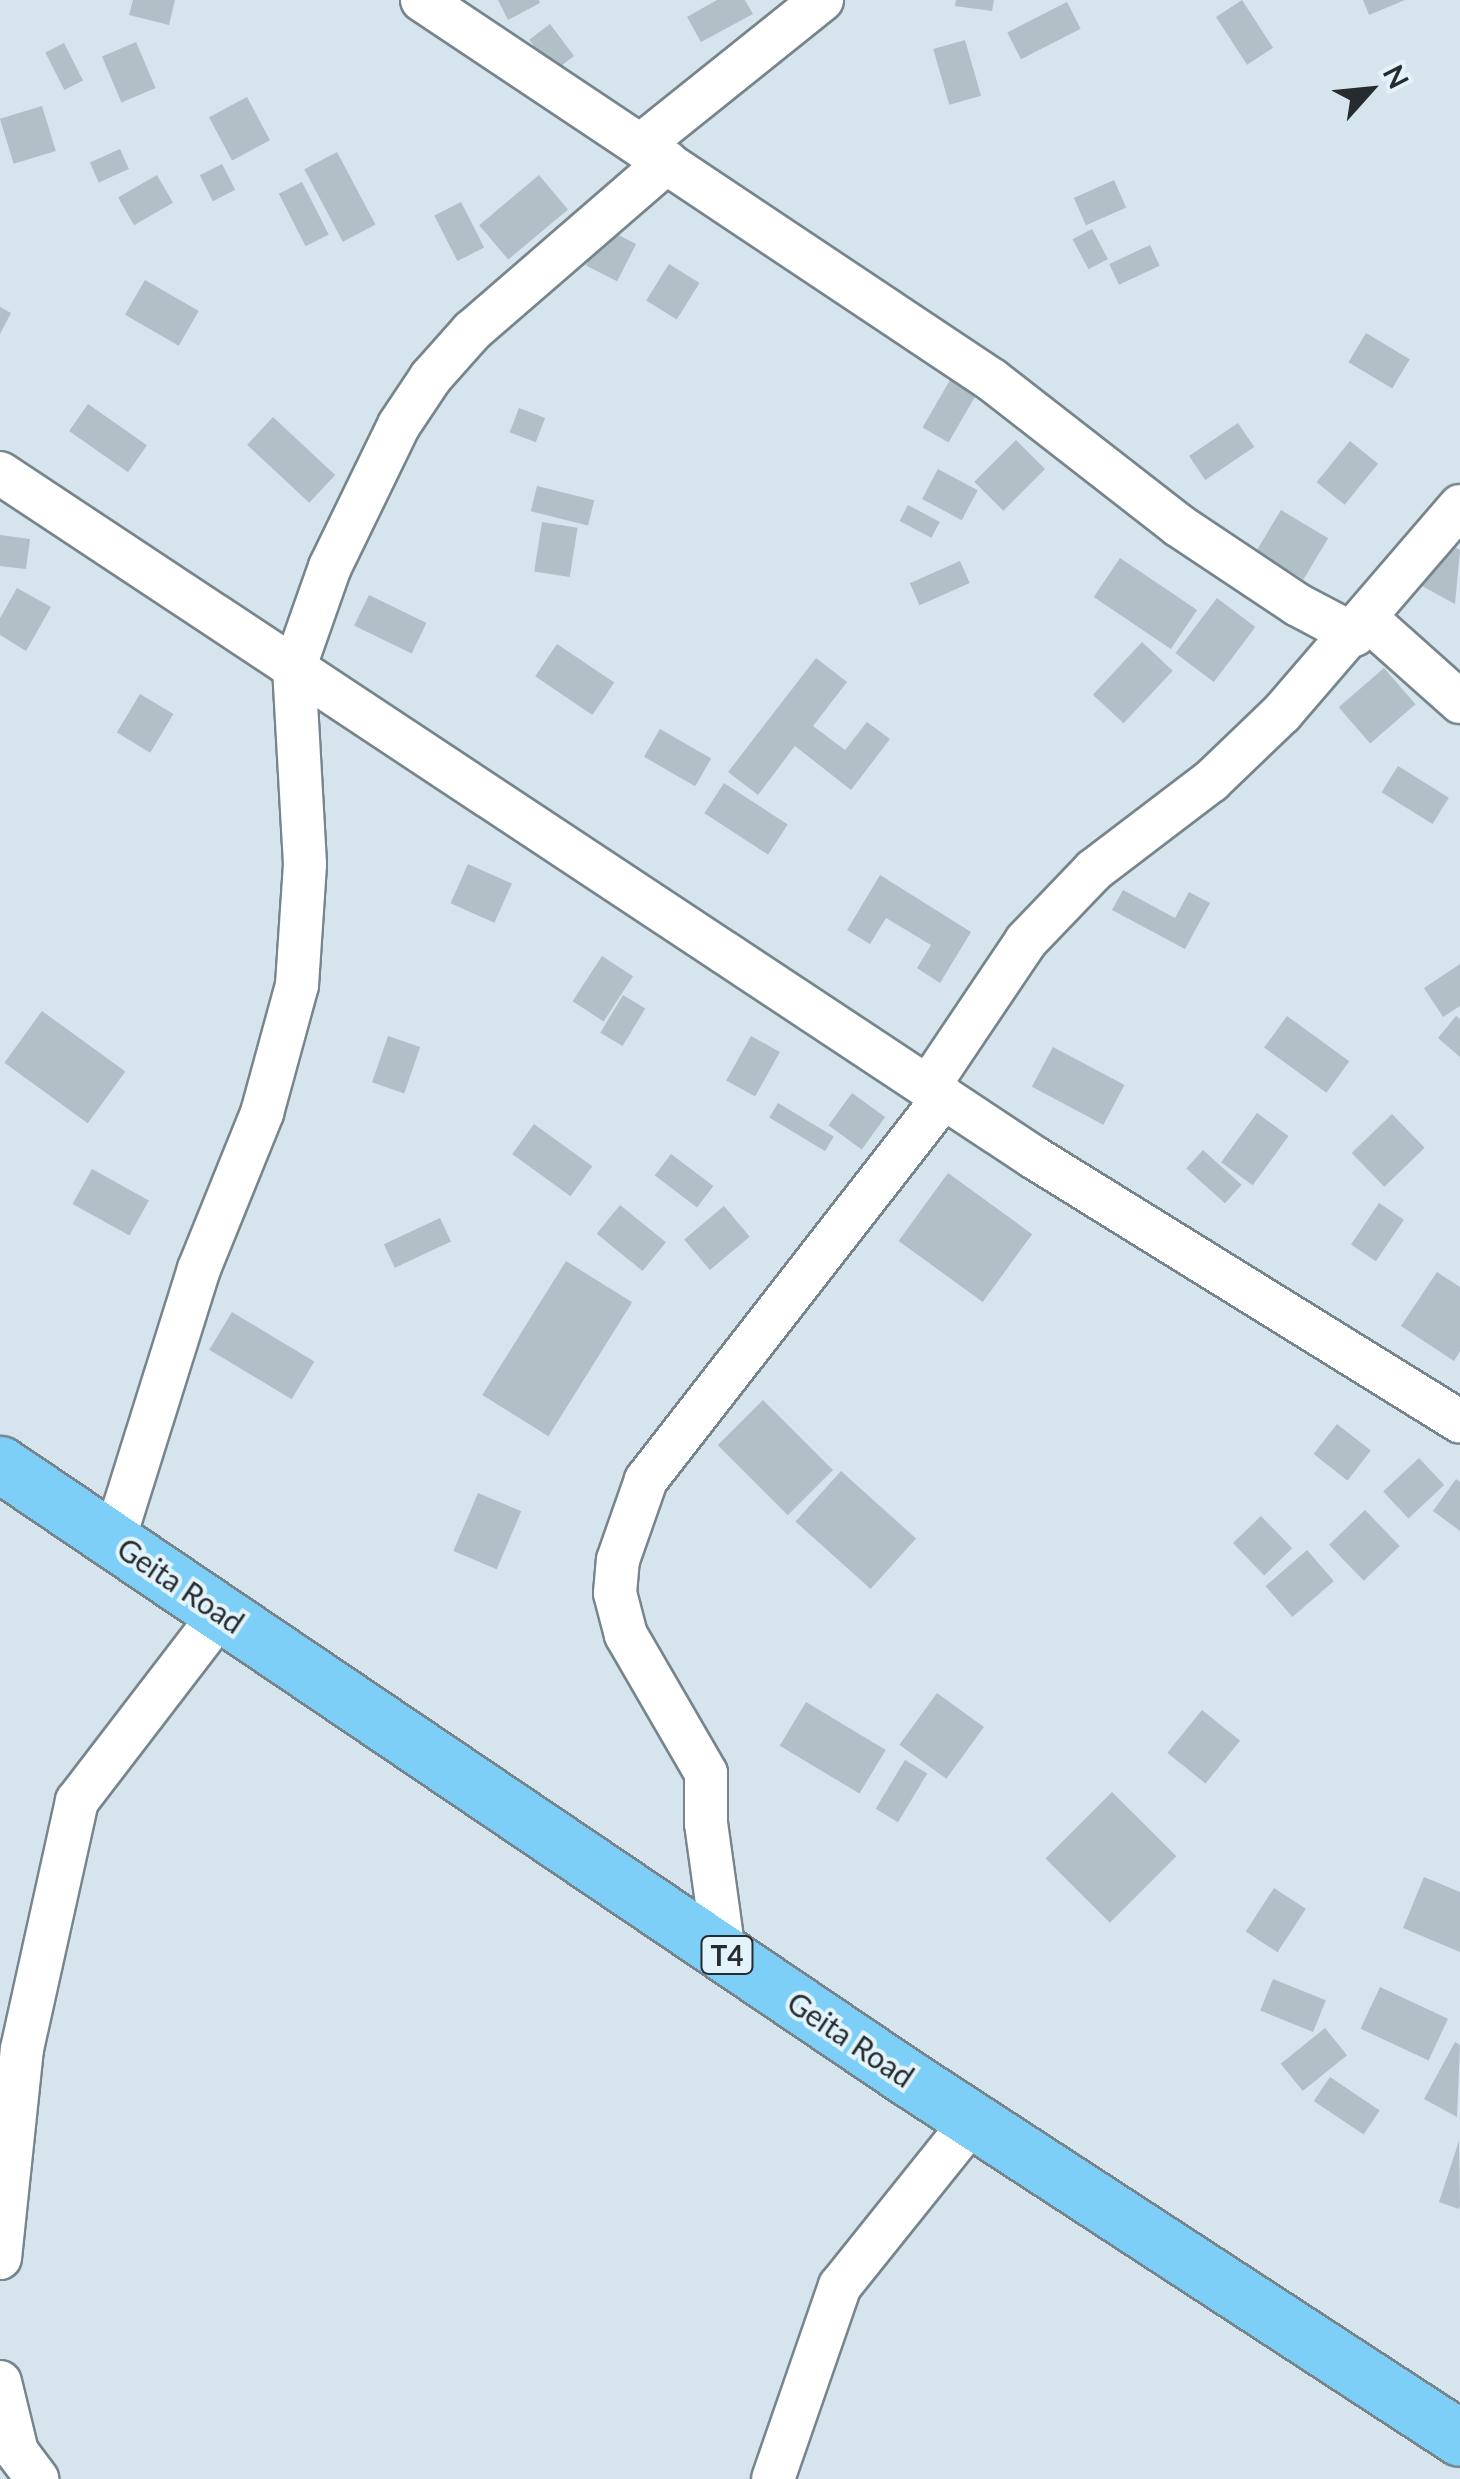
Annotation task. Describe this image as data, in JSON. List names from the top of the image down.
{
  "streets": {
    "highway": ["Geita Road", "T4"]
  },
  "north": "top right"
}
